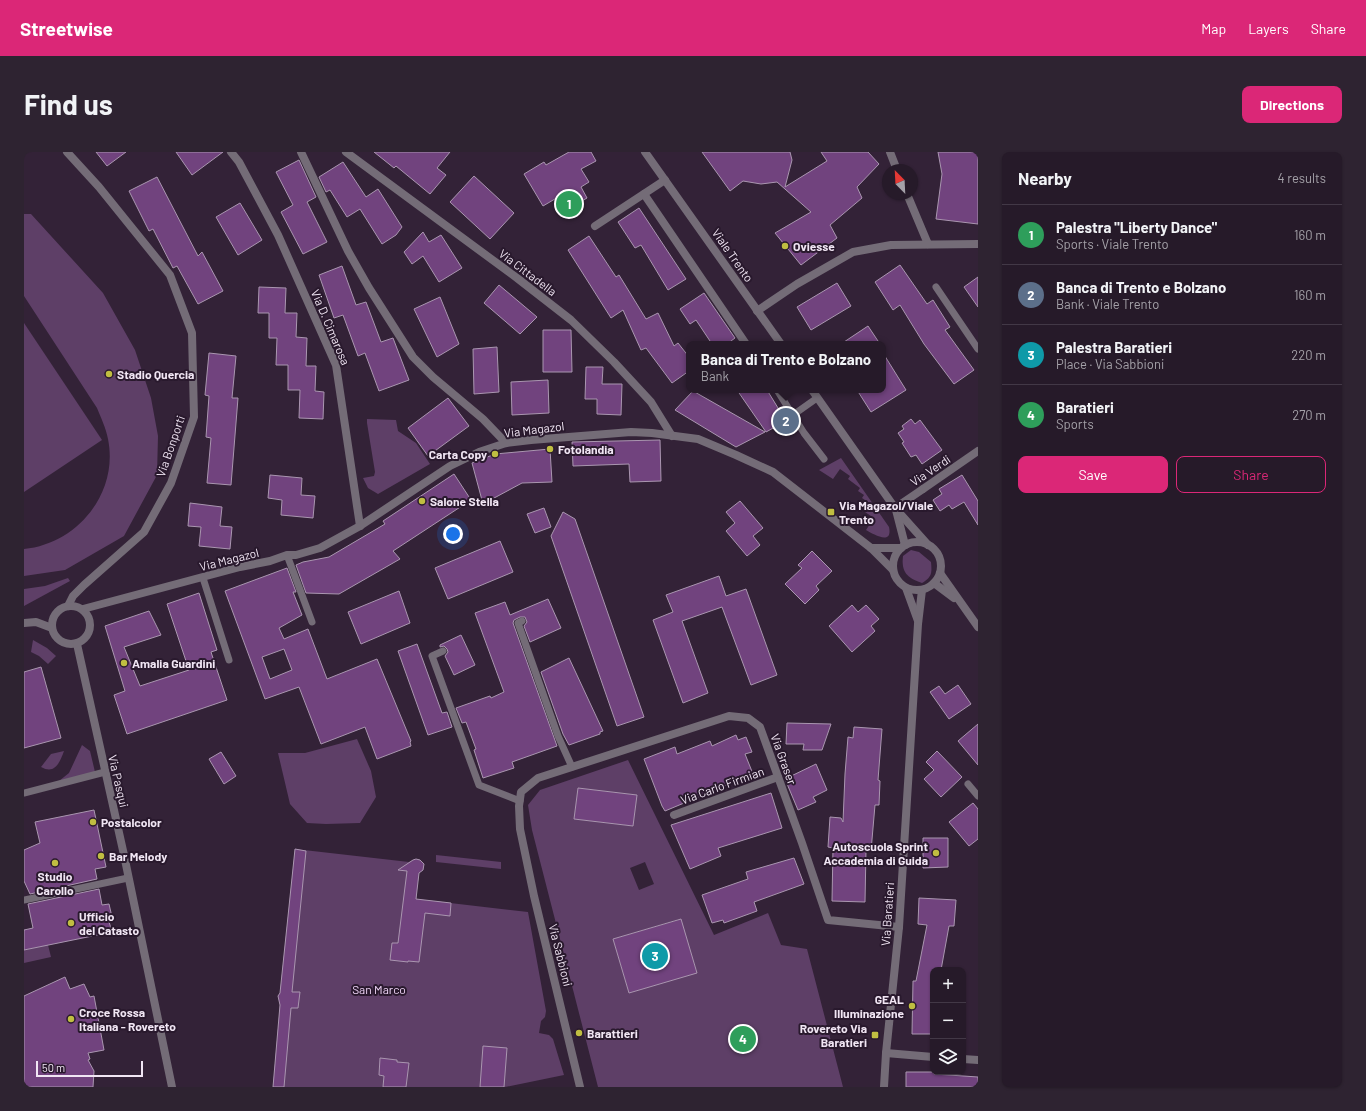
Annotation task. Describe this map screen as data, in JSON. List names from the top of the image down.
{
  "streets": {
    "street": [
      "Viale Trento",
      "Via Cittadella",
      "Via D. Cimarosa",
      "Via Magazol",
      "Via Bonporti",
      "Via Verdi",
      "Via Graser",
      "Via Pasqui",
      "Via Carlo Firmian",
      "Via Baratieri",
      "Via Sabbioni"
    ]
  },
  "crossings": [
    ["Via Cittadella", "Via Magazol"],
    ["Via D. Cimarosa", "Via Magazol"],
    ["Via Magazol", "Via Bonporti"],
    ["Via Magazol", "Via Pasqui"],
    ["Via Magazol", "Via Baratieri"],
    ["Via Bonporti", "Via Pasqui"],
    ["Via Graser", "Via Carlo Firmian"],
    ["Via Graser", "Via Baratieri"],
    ["Via Graser", "Via Sabbioni"]
  ],
  "parks": ["San Marco"],
  "places": {
    "other": [
      "Oviesse",
      "Stadio Quercia",
      "Fotolandia",
      "Carta Copy",
      "Salone Stella",
      "Amalia Guardini",
      "Postalcolor",
      "Autoscuola Sprint Accademia di Guida",
      "Bar Melody",
      "Studio Carollo",
      "Ufficio del Catasto",
      "GEAL Illuminazione",
      "Croce Rossa Italiana - Rovereto",
      "Barattieri"
    ],
    "transit": ["Via Magazol/Viale Trento", "Rovereto Via Baratieri"]
  },
  "scale_bar": "50 m",
  "north": "top left",
  "page": {
    "header": "Streetwise",
    "nav": ["Map", "Layers", "Share"],
    "buttons": [
      "Directions",
      ["Save", "Share"]
    ],
    "title": "Find us",
    "heading": ["Nearby", "4 results"],
    "pins": [
      "1",
      "2",
      "3",
      "4"
    ],
    "list": [
      {
        "mark": "1",
        "name": "Palestra \"Liberty Dance\"",
        "note": "Sports · Viale Trento",
        "value": "160 m"
      },
      {
        "mark": "2",
        "name": "Banca di Trento e Bolzano",
        "note": "Bank · Viale Trento",
        "value": "160 m"
      },
      {
        "mark": "3",
        "name": "Palestra Baratieri",
        "note": "Place · Via Sabbioni",
        "value": "220 m"
      },
      {
        "mark": "4",
        "name": "Baratieri",
        "note": "Sports",
        "value": "270 m"
      }
    ],
    "popup": ["Banca di Trento e Bolzano", "Bank"],
    "map_buttons": ["+", "−"],
    "scale": "50 m"
  }
}
